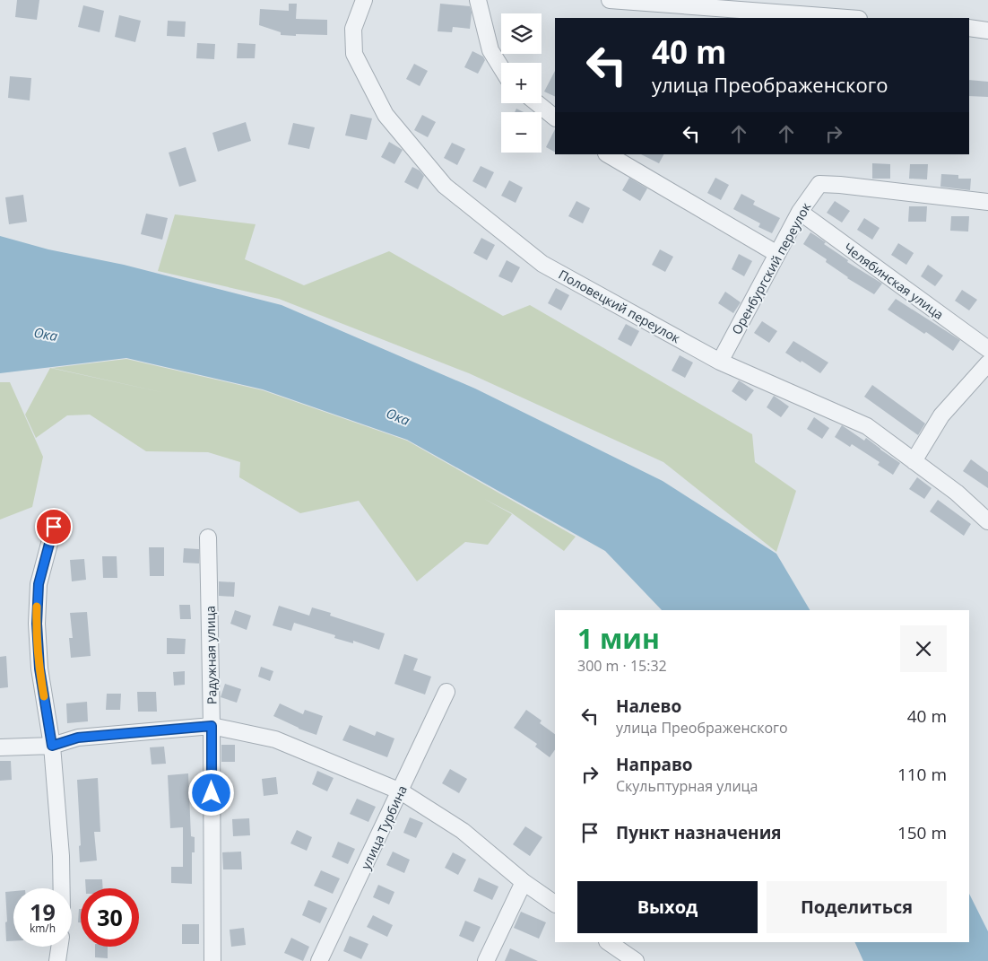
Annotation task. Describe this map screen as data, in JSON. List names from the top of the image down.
{
  "streets": {
    "street": [
      "Оренбургский переулок",
      "Челябинская улица",
      "Половецкий переулок",
      "Радужная улица",
      "улица Турбина"
    ]
  },
  "crossings": [
    ["Оренбургский переулок", "Челябинская улица"],
    ["Оренбургский переулок", "Половецкий переулок"]
  ],
  "water": ["Ока"],
  "page": {
    "map_buttons": ["+", "−"],
    "turn": ["40 m", "улица Преображенского"],
    "heading": ["1 мин", "300 m · 15:32"],
    "list": [
      {
        "name": "Налево",
        "note": "улица Преображенского",
        "value": "40 m"
      },
      {
        "name": "Направо",
        "note": "Скульптурная улица",
        "value": "110 m"
      },
      {
        "name": "Пункт назначения",
        "value": "150 m"
      }
    ],
    "buttons": ["Выход", "Поделиться"],
    "speed": "19 km/h",
    "limit": "30"
  }
}
